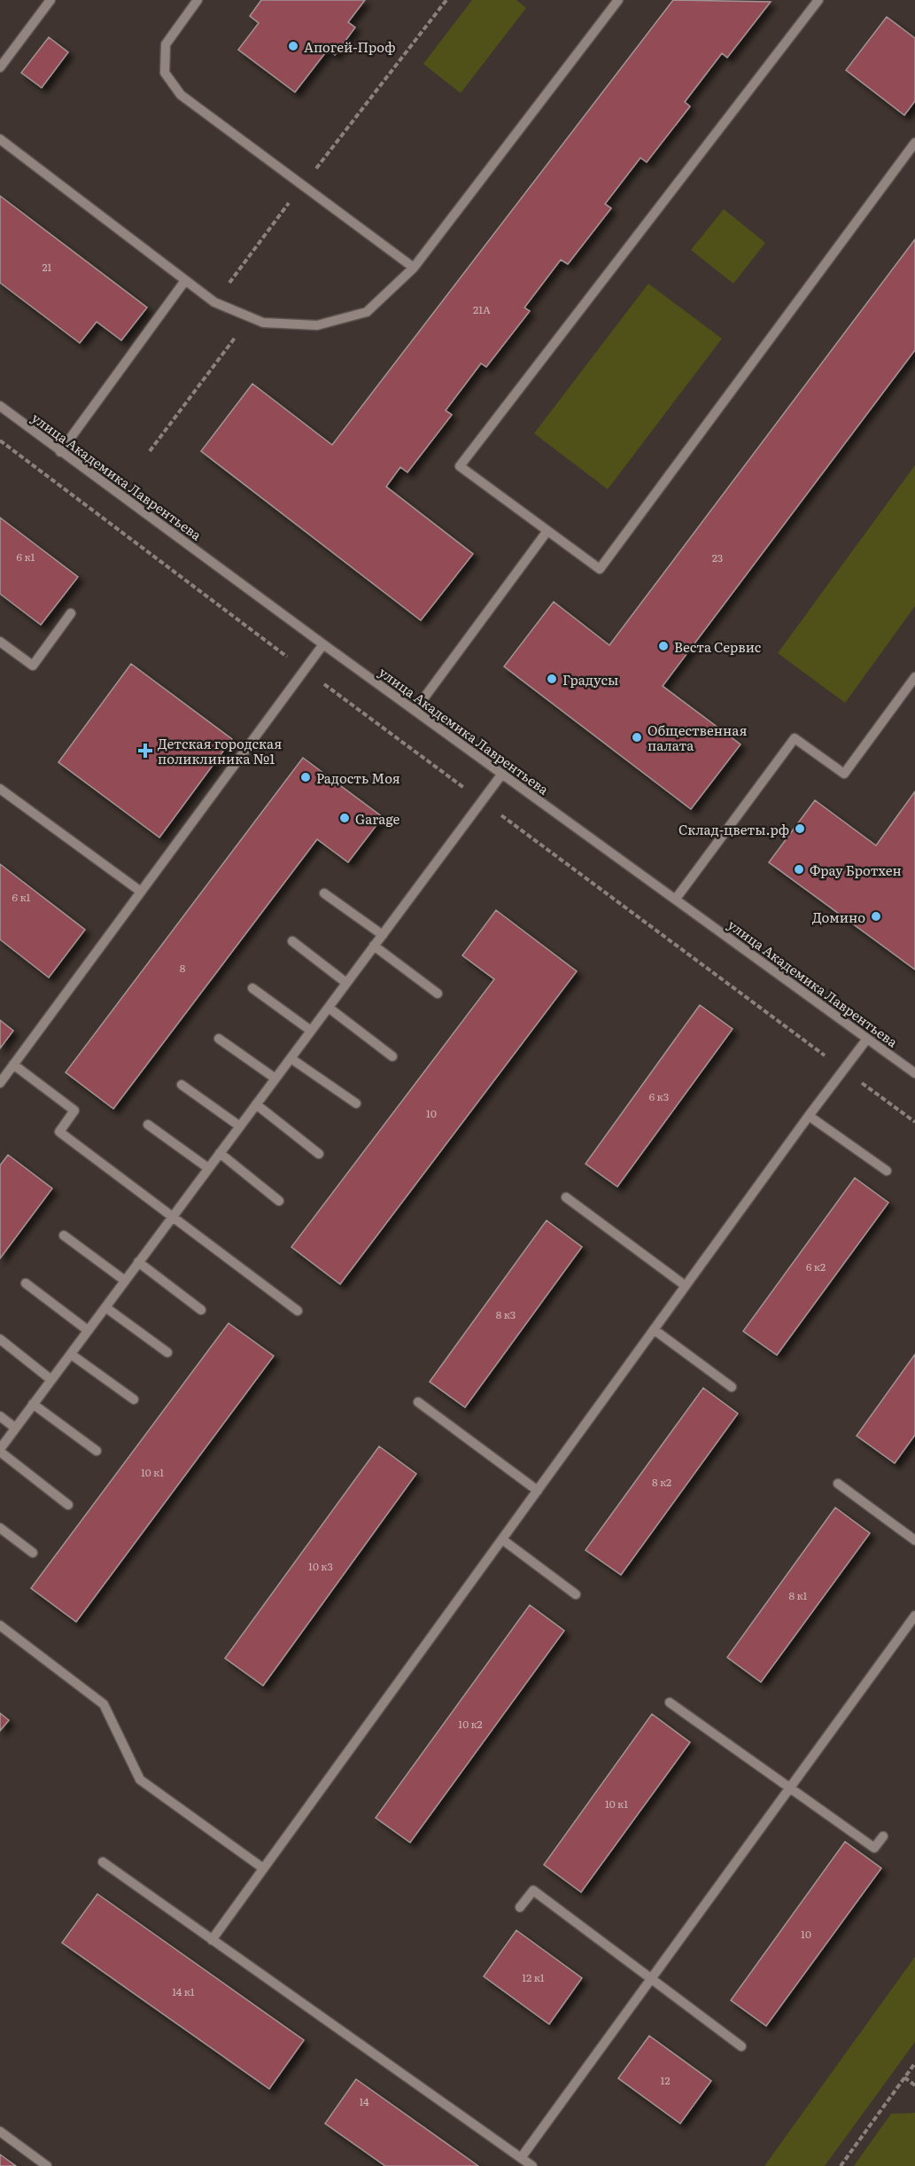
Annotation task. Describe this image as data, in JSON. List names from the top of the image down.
{
  "streets": {
    "street": ["улица Академика Лаврентьева"]
  },
  "places": {
    "other": [
      "Апогей-Проф",
      "Веста Сервис",
      "Градусы",
      "Общественная палата",
      "Радость Моя",
      "Garage",
      "Склад-цветы.рф",
      "Фрау Бротхен",
      "Домино"
    ],
    "health": ["Детская городская поликлиника №1"]
  },
  "house_numbers": [
    "21",
    "21А",
    "6 к1",
    "23",
    "6 к1",
    "8",
    "6 к3",
    "10",
    "6 к2",
    "8 к3",
    "10 к1",
    "8 к2",
    "10 к3",
    "8 к1",
    "10 к2",
    "10 к1",
    "10",
    "12 к1",
    "14 к1",
    "12",
    "14"
  ]
}
